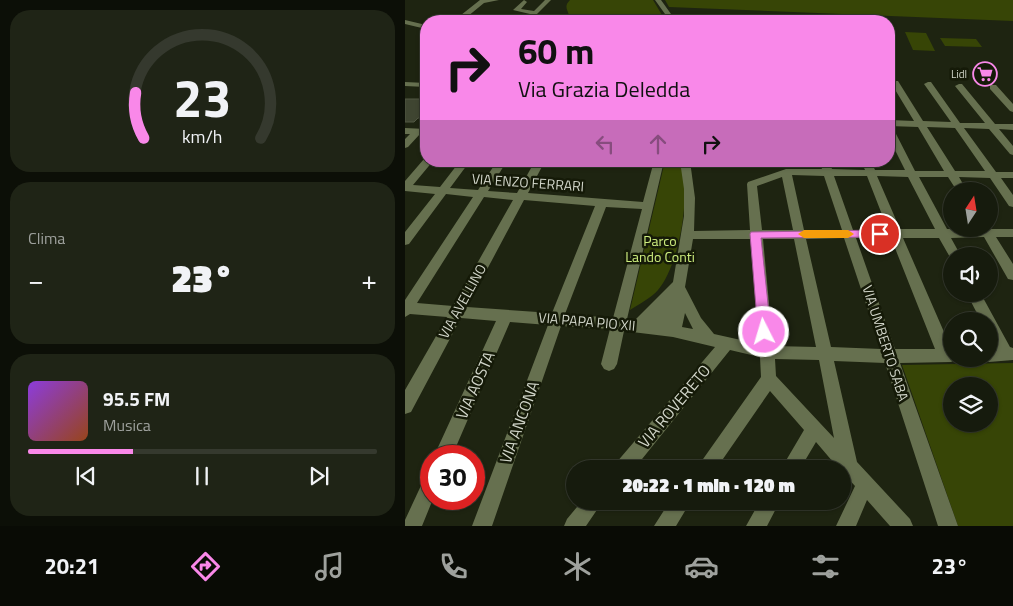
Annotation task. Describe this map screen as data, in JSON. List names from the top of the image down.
{
  "streets": {
    "street": [
      "VIA ENZO FERRARI",
      "VIA AVELLINO",
      "VIA PAPA PIO XII",
      "VIA UMBERTO SABA",
      "VIA AOSTA",
      "VIA ROVERETO",
      "VIA ANCONA"
    ]
  },
  "crossings": [
    ["VIA ENZO FERRARI", "VIA AVELLINO"],
    ["VIA ENZO FERRARI", "VIA ANCONA"],
    ["VIA AVELLINO", "VIA PAPA PIO XII"],
    ["VIA PAPA PIO XII", "VIA UMBERTO SABA"],
    ["VIA PAPA PIO XII", "VIA AOSTA"],
    ["VIA PAPA PIO XII", "VIA ROVERETO"],
    ["VIA PAPA PIO XII", "VIA ANCONA"]
  ],
  "parks": ["Parco Lando Conti"],
  "places": {
    "supermarket": ["Lidl"]
  },
  "north": "top",
  "page": {
    "turn": ["60 m", "Via Grazia Deledda"],
    "tile": "Clima",
    "heat": ["−", "23°", "+"],
    "song": ["95.5 FM", "Musica"],
    "limit": "30",
    "trip": "20:22 · 1 min · 120 m",
    "tabs": ["20:21", "23°"],
    "gauge": ["23", "km/h"]
  }
}
